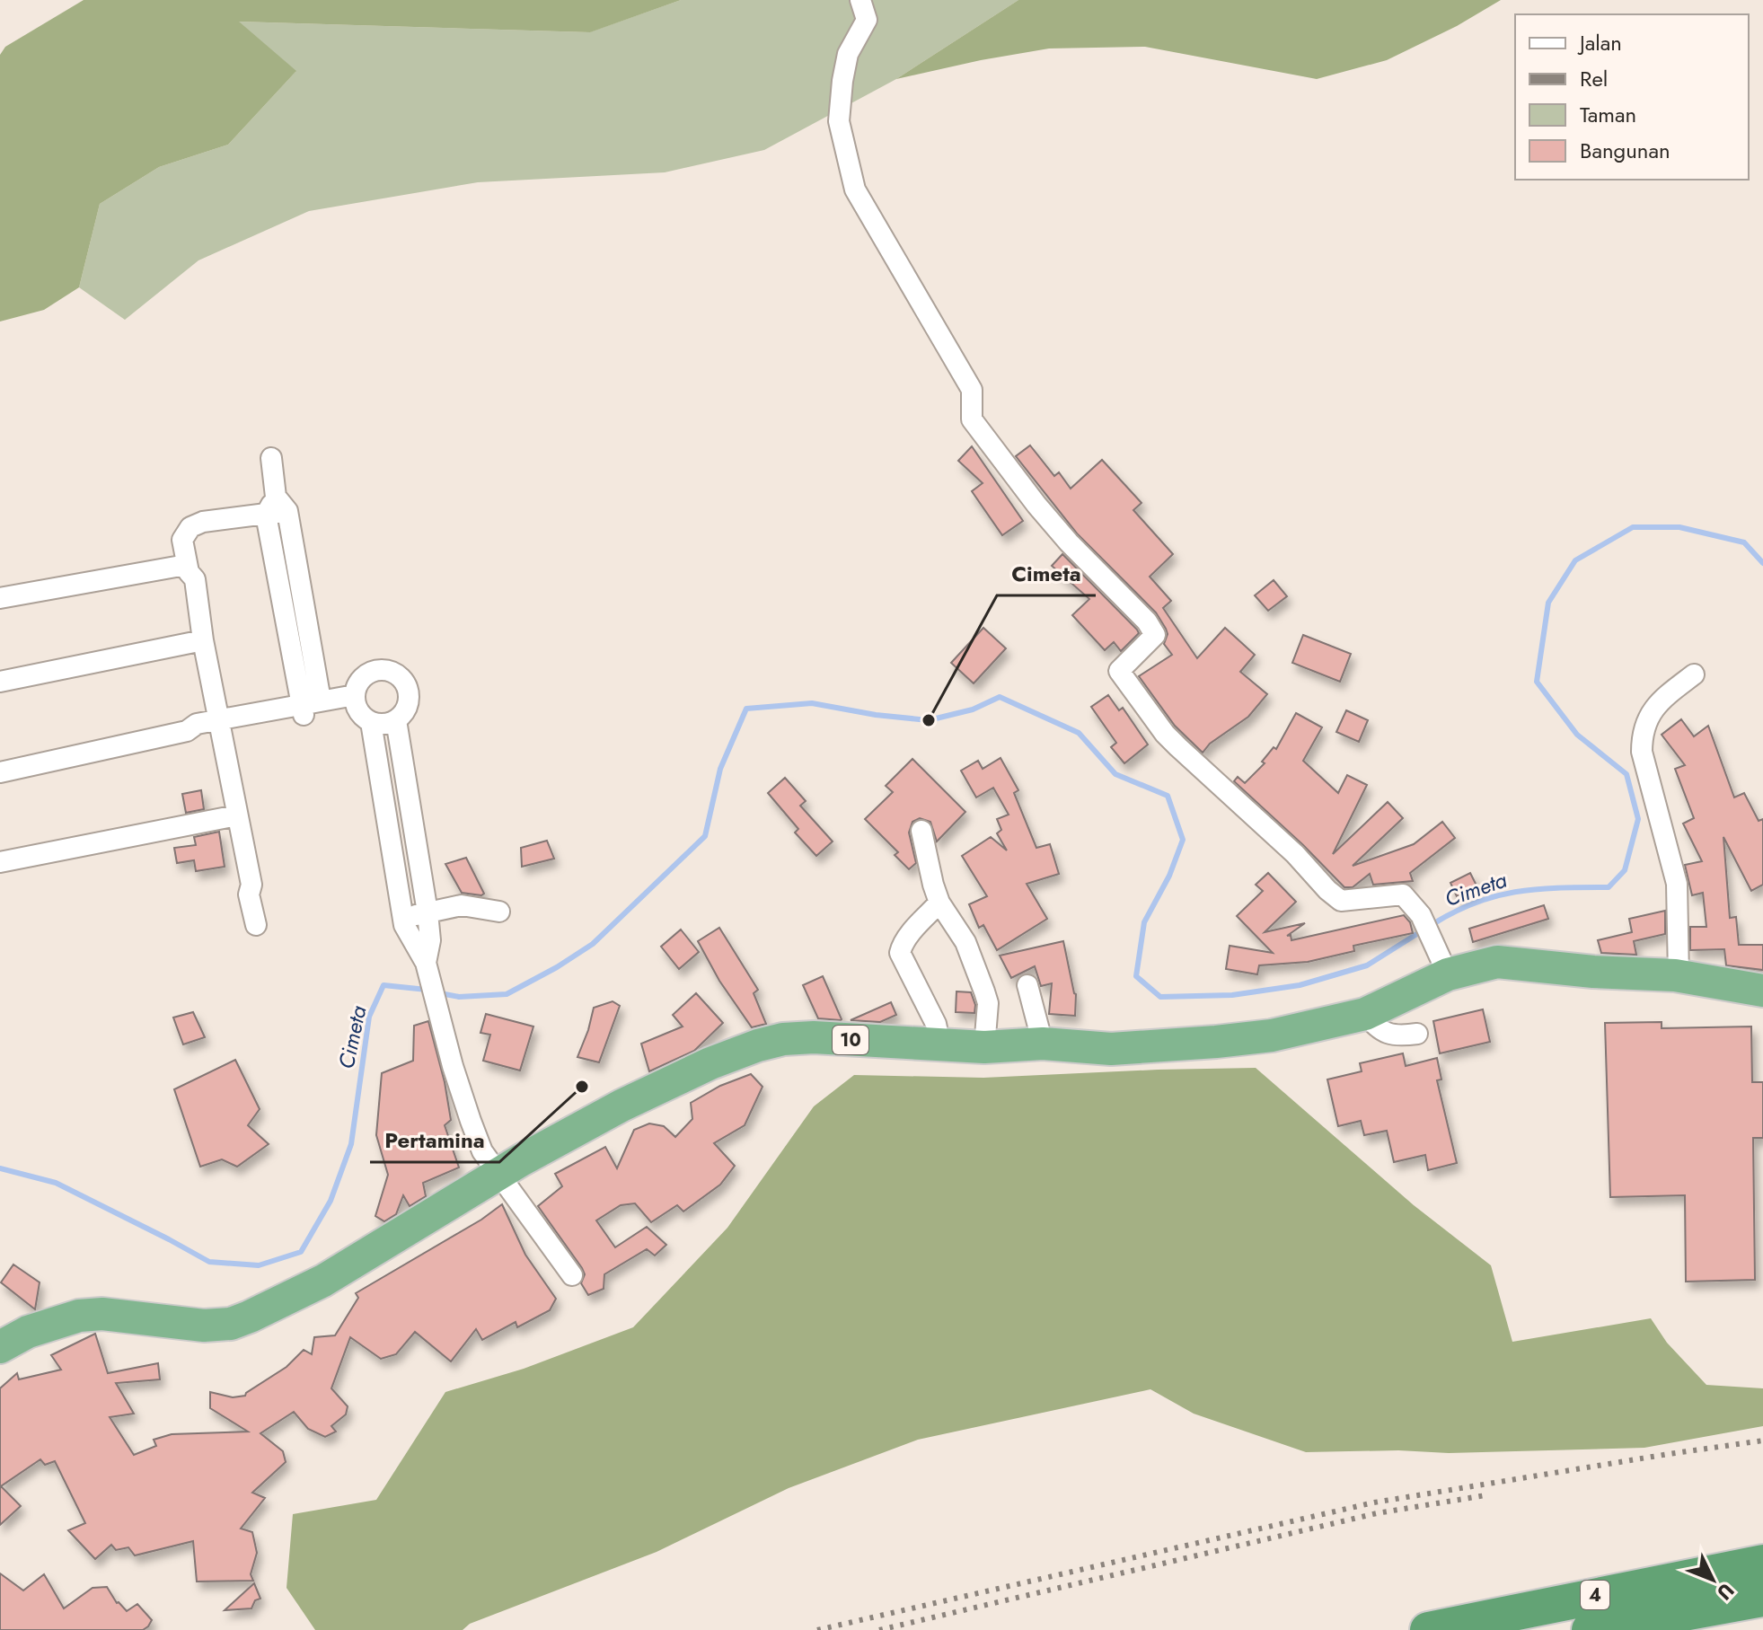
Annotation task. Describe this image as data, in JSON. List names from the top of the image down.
{
  "streets": {
    "highway": ["10", "4"]
  },
  "water": ["Cimeta"],
  "places": ["Cimeta", "Pertamina"],
  "legend": [
    "Jalan",
    "Rel",
    "Taman",
    "Bangunan"
  ],
  "north": "bottom right"
}
